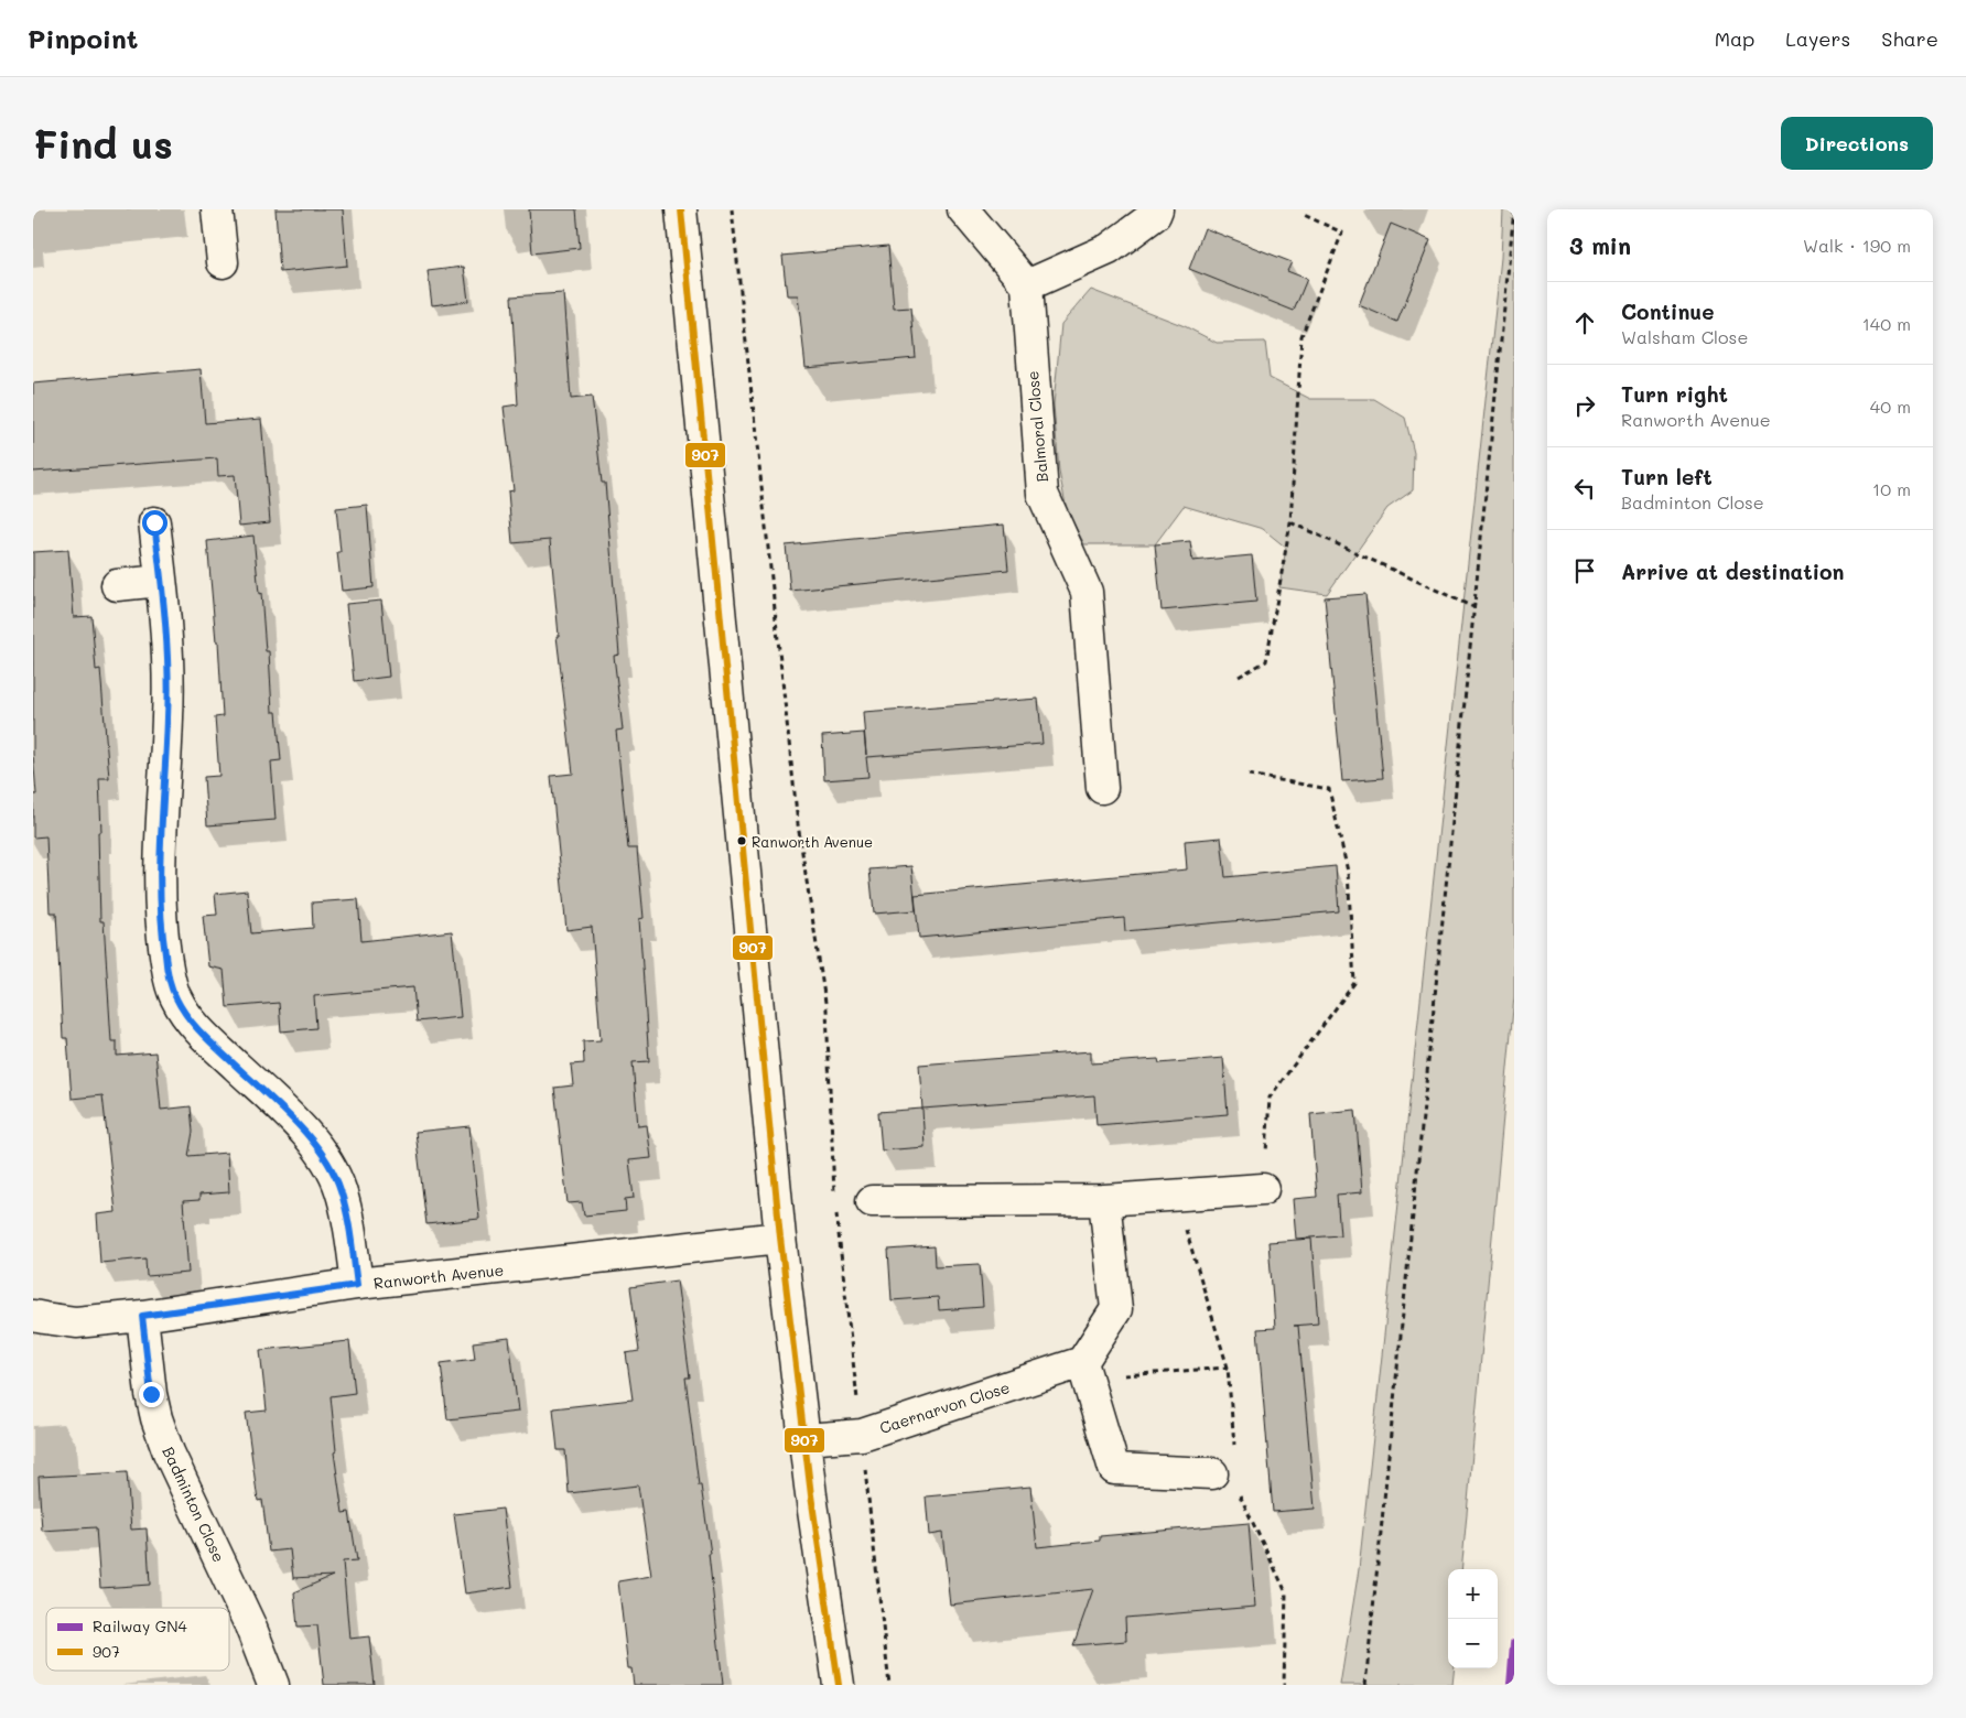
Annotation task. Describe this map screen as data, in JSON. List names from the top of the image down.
{
  "streets": {
    "street": [
      "Balmoral Close",
      "Ranworth Avenue",
      "Caernarvon Close",
      "Badminton Close"
    ]
  },
  "crossings": [
    ["Ranworth Avenue", "Badminton Close"]
  ],
  "places": ["Ranworth Avenue"],
  "lines": ["transit line 907", "rail line GN4"],
  "legend": ["Railway GN4", "907"],
  "page": {
    "header": "Pinpoint",
    "nav": ["Map", "Layers", "Share"],
    "buttons": "Directions",
    "title": "Find us",
    "heading": ["3 min", "Walk · 190 m"],
    "list": [
      ["Continue", "Walsham Close", "140 m"],
      ["Turn right", "Ranworth Avenue", "40 m"],
      ["Turn left", "Badminton Close", "10 m"],
      "Arrive at destination"
    ],
    "map_buttons": ["+", "−"]
  }
}
